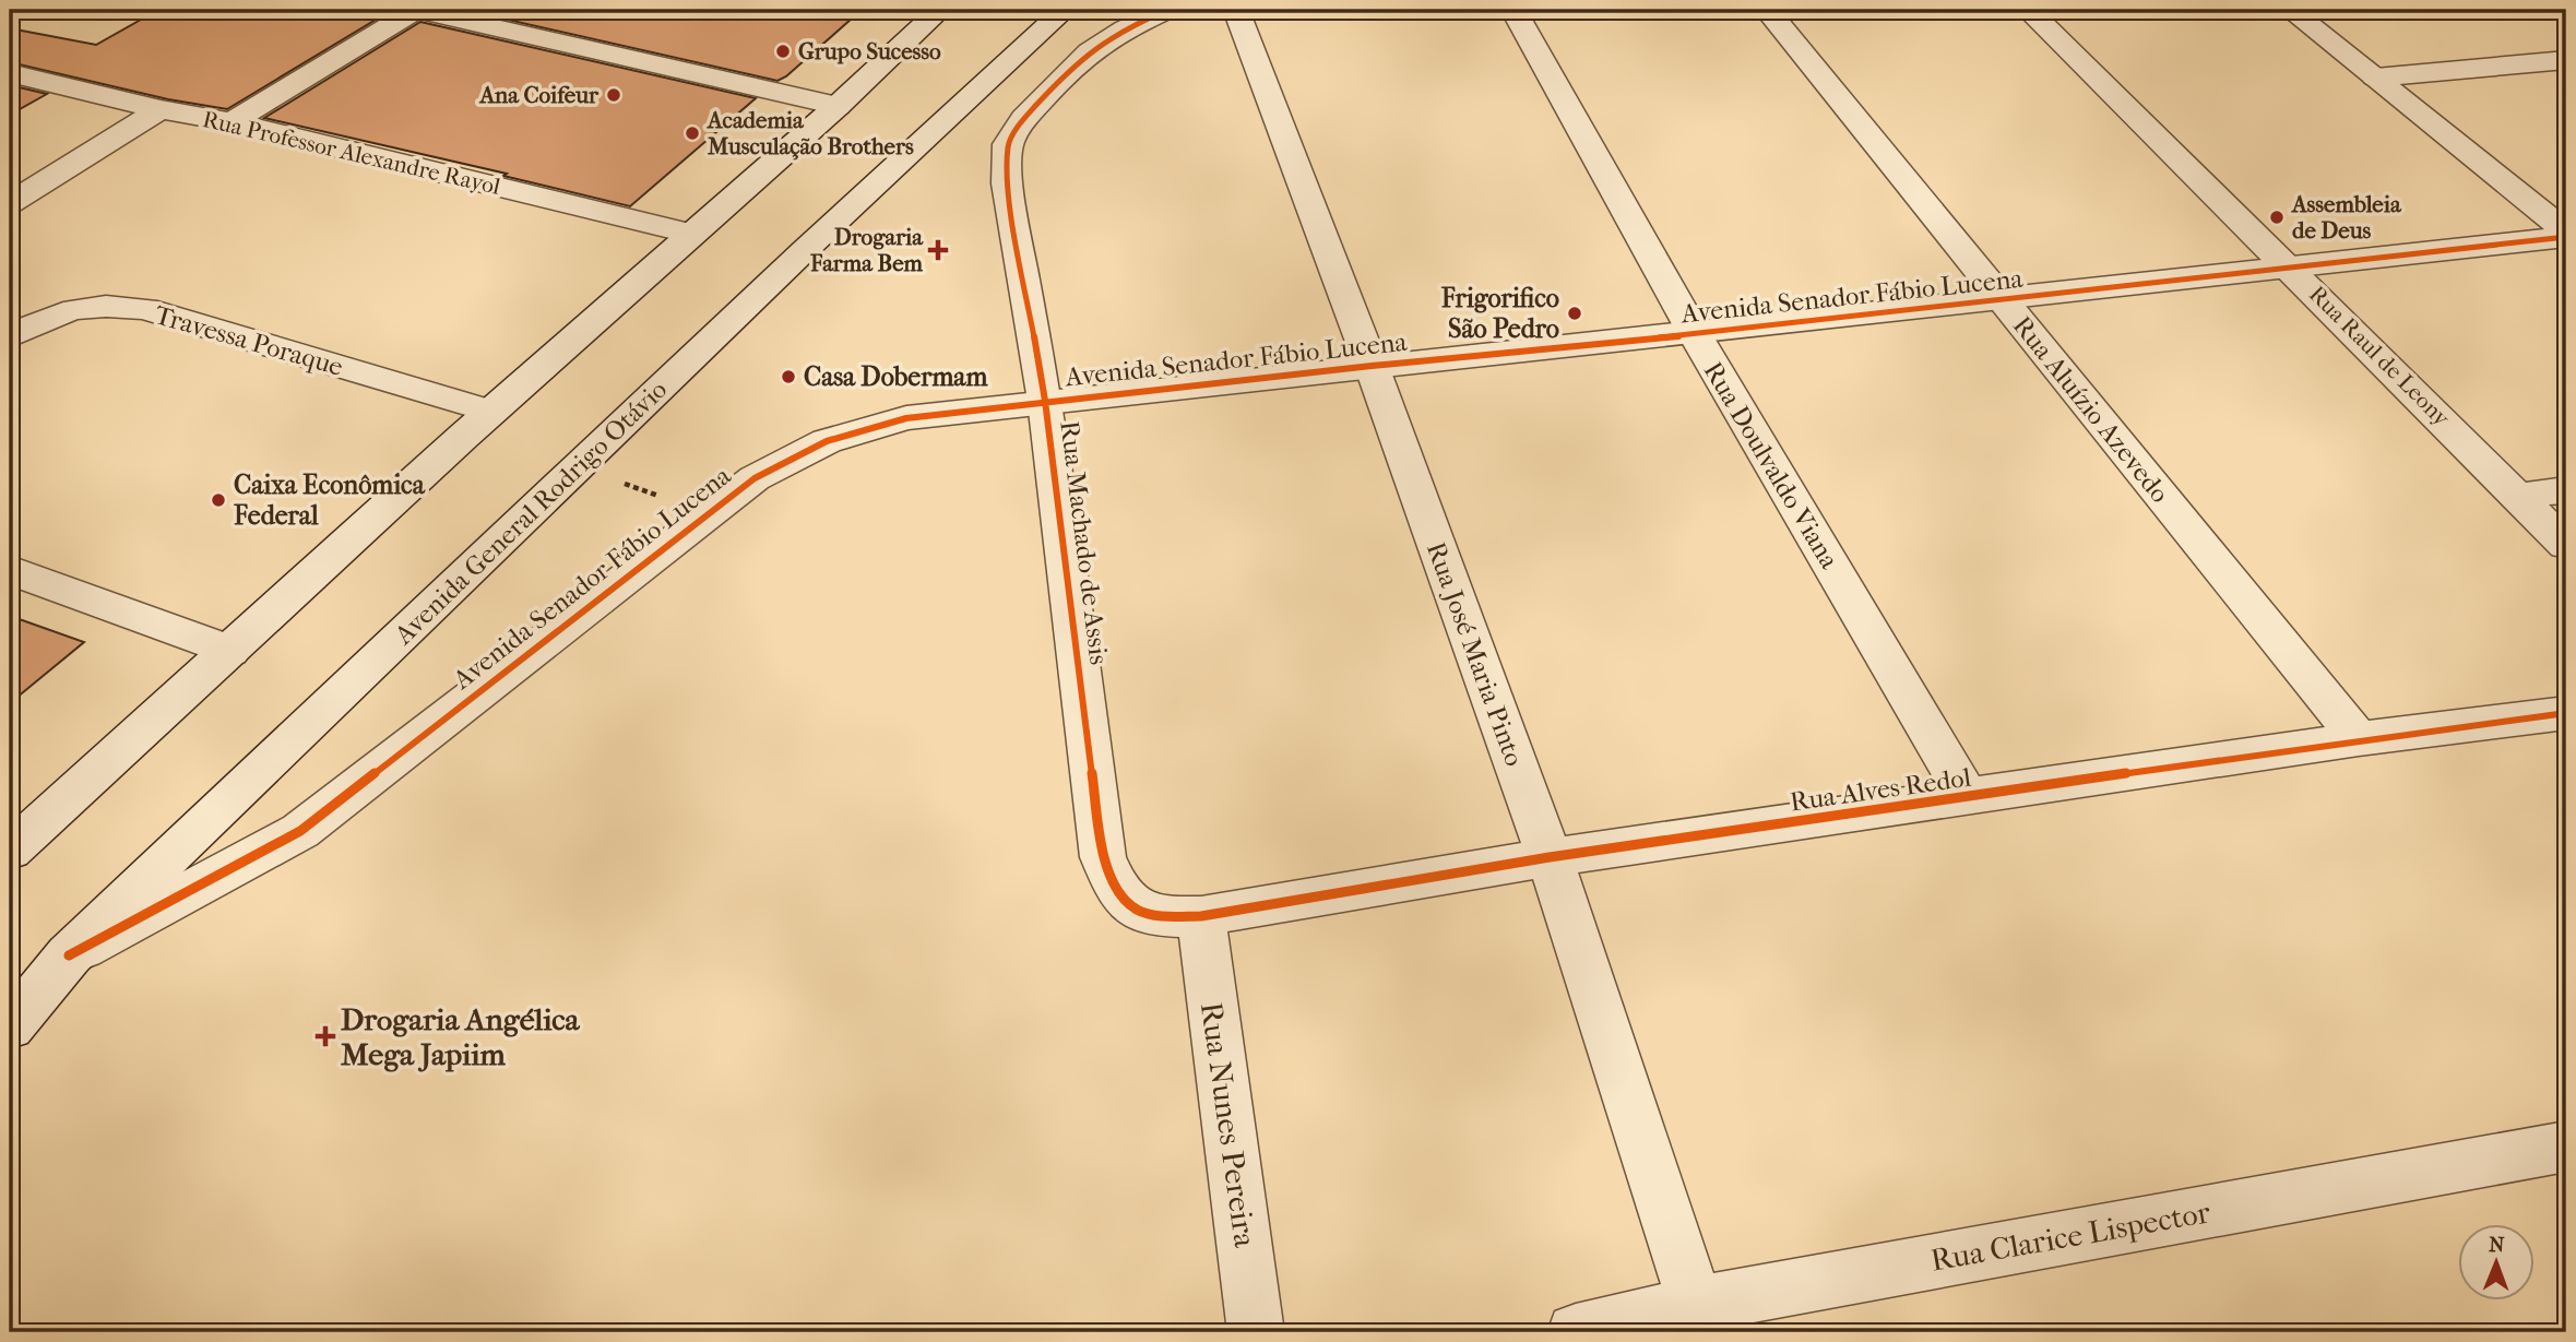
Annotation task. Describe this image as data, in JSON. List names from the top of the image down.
{
  "streets": {
    "street": [
      "Rua Professor Alexandre Rayol",
      "Avenida Senador Fábio Lucena",
      "Travessa Poraque",
      "Rua Raul de Leony",
      "Rua Aluízio Azevedo",
      "Rua Doulvaldo Viana",
      "Avenida General Rodrigo Otávio",
      "Rua Machado de Assis",
      "Rua José Maria Pinto",
      "Rua Alves Redol",
      "Rua Nunes Pereira",
      "Rua Clarice Lispector"
    ]
  },
  "crossings": [
    ["Avenida Senador Fábio Lucena", "Rua Raul de Leony"],
    ["Avenida Senador Fábio Lucena", "Rua Aluízio Azevedo"],
    ["Avenida Senador Fábio Lucena", "Rua Doulvaldo Viana"],
    ["Avenida Senador Fábio Lucena", "Avenida General Rodrigo Otávio"],
    ["Avenida Senador Fábio Lucena", "Rua Machado de Assis"],
    ["Avenida Senador Fábio Lucena", "Rua José Maria Pinto"],
    ["Rua Aluízio Azevedo", "Rua Alves Redol"],
    ["Rua Doulvaldo Viana", "Rua Alves Redol"],
    ["Rua Machado de Assis", "Rua Alves Redol"],
    ["Rua Machado de Assis", "Rua Nunes Pereira"],
    ["Rua José Maria Pinto", "Rua Alves Redol"],
    ["Rua José Maria Pinto", "Rua Clarice Lispector"],
    ["Rua Alves Redol", "Rua Nunes Pereira"]
  ],
  "places": {
    "other": [
      "Grupo Sucesso",
      "Ana Coifeur",
      "Academia Musculação Brothers",
      "Assembleia de Deus",
      "Frigorifico São Pedro",
      "Casa Dobermam",
      "Caixa Econômica Federal"
    ],
    "health": ["Drogaria Farma Bem", "Drogaria Angélica Mega Japiim"]
  },
  "north": "top"
}
